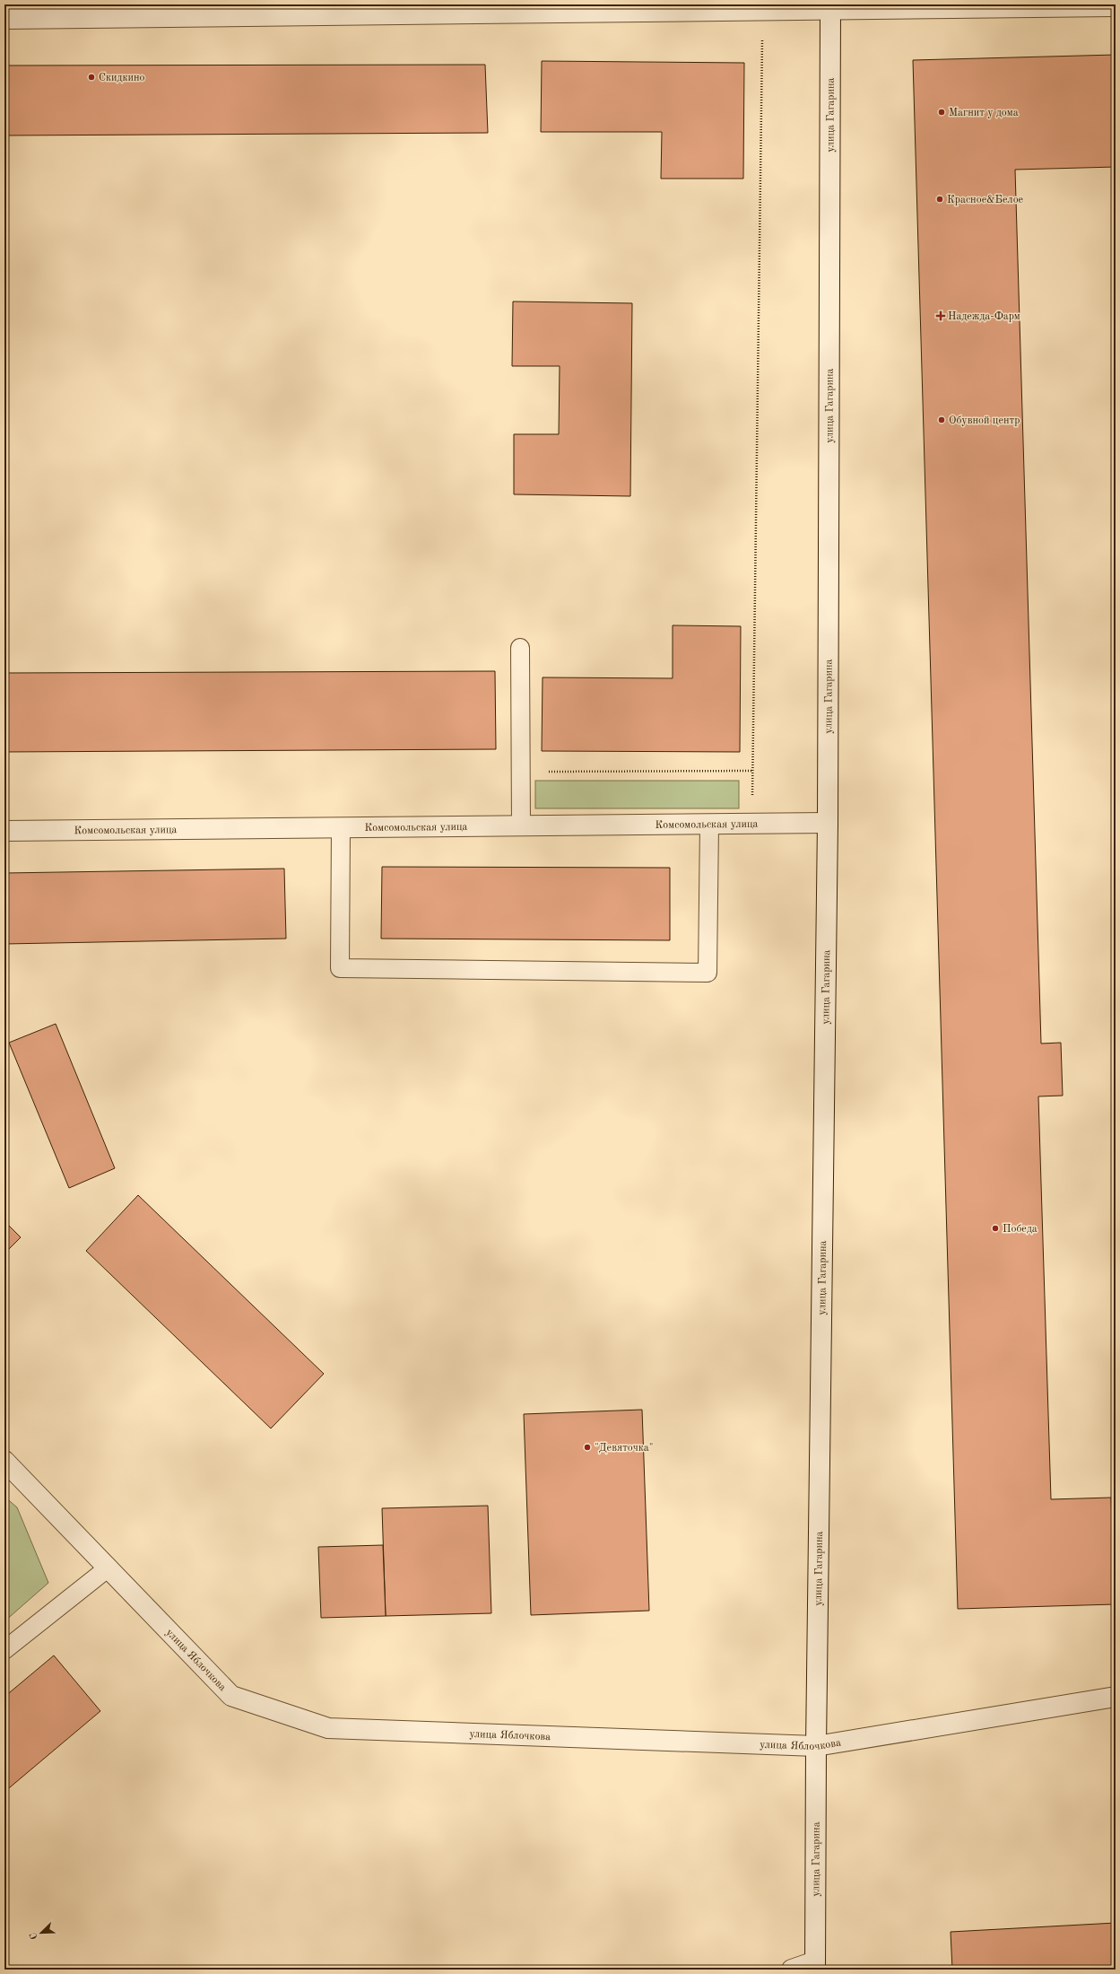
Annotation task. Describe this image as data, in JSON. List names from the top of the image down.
{
  "streets": {
    "street": ["улица Гагарина", "Комсомольская улица", "улица Яблочкова"]
  },
  "crossings": [
    ["улица Гагарина", "Комсомольская улица"],
    ["улица Гагарина", "улица Яблочкова"]
  ],
  "places": {
    "other": [
      "Скидкино",
      "Магнит у дома",
      "Красное&Белое",
      "Обувной центр",
      "Победа",
      "\"Девяточка\""
    ],
    "health": ["Надежда-Фарм"]
  },
  "north": "bottom left"
}
